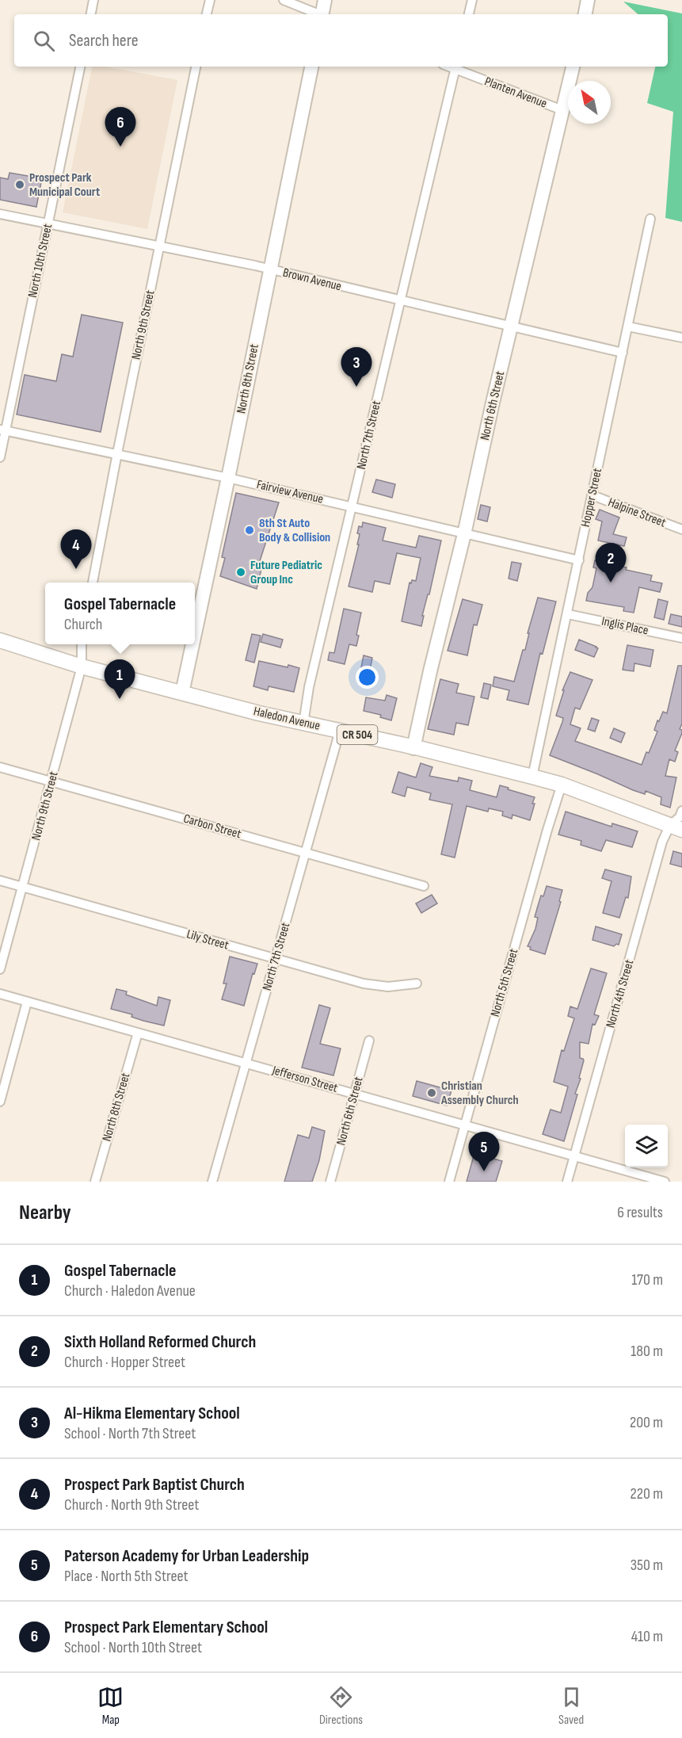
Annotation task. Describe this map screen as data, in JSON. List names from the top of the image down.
{
  "streets": {
    "main road": [
      "North 8th Street",
      "North 6th Street",
      "Haledon Avenue",
      "CR 504"
    ],
    "street": [
      "Planten Avenue",
      "North 10th Street",
      "Brown Avenue",
      "North 9th Street",
      "North 7th Street",
      "Fairview Avenue",
      "Hopper Street",
      "Halpine Street",
      "Inglis Place",
      "Carbon Street",
      "Lily Street",
      "North 5th Street",
      "North 4th Street",
      "Jefferson Street"
    ]
  },
  "crossings": [
    ["Planten Avenue", "North 6th Street"],
    ["Planten Avenue", "North 7th Street"],
    ["North 10th Street", "Brown Avenue"],
    ["North 10th Street", "Fairview Avenue"],
    ["Brown Avenue", "North 9th Street"],
    ["Brown Avenue", "North 8th Street"],
    ["Brown Avenue", "North 6th Street"],
    ["Brown Avenue", "North 7th Street"],
    ["Brown Avenue", "Hopper Street"],
    ["North 9th Street", "Fairview Avenue"],
    ["North 9th Street", "Haledon Avenue"],
    ["North 9th Street", "Carbon Street"],
    ["North 9th Street", "Lily Street"],
    ["North 8th Street", "Fairview Avenue"],
    ["North 8th Street", "Haledon Avenue"],
    ["North 8th Street", "Jefferson Street"],
    ["North 6th Street", "Fairview Avenue"],
    ["North 6th Street", "Haledon Avenue"],
    ["North 6th Street", "Jefferson Street"],
    ["North 7th Street", "Fairview Avenue"],
    ["North 7th Street", "Haledon Avenue"],
    ["North 7th Street", "Carbon Street"],
    ["North 7th Street", "Lily Street"],
    ["North 7th Street", "Jefferson Street"],
    ["Fairview Avenue", "Hopper Street"],
    ["Hopper Street", "Halpine Street"],
    ["Hopper Street", "Inglis Place"],
    ["Hopper Street", "Haledon Avenue"],
    ["Haledon Avenue", "North 5th Street"],
    ["Haledon Avenue", "North 4th Street"],
    ["North 5th Street", "Jefferson Street"],
    ["North 4th Street", "Jefferson Street"]
  ],
  "places": [
    "Prospect Park Municipal Court",
    "8th St Auto Body & Collision",
    "Future Pediatric Group Inc",
    "Christian Assembly Church"
  ],
  "north": "top left",
  "page": {
    "search": "Search here",
    "pins": [
      "6",
      "3",
      "4",
      "2",
      "1",
      "5"
    ],
    "popup": ["Gospel Tabernacle", "Church"],
    "heading": ["Nearby", "6 results"],
    "list": [
      {
        "mark": "1",
        "name": "Gospel Tabernacle",
        "note": "Church · Haledon Avenue",
        "value": "170 m"
      },
      {
        "mark": "2",
        "name": "Sixth Holland Reformed Church",
        "note": "Church · Hopper Street",
        "value": "180 m"
      },
      {
        "mark": "3",
        "name": "Al-Hikma Elementary School",
        "note": "School · North 7th Street",
        "value": "200 m"
      },
      {
        "mark": "4",
        "name": "Prospect Park Baptist Church",
        "note": "Church · North 9th Street",
        "value": "220 m"
      },
      {
        "mark": "5",
        "name": "Paterson Academy for Urban Leadership",
        "note": "Place · North 5th Street",
        "value": "350 m"
      },
      {
        "mark": "6",
        "name": "Prospect Park Elementary School",
        "note": "School · North 10th Street",
        "value": "410 m"
      }
    ],
    "nav": ["Map", "Directions", "Saved"]
  }
}
